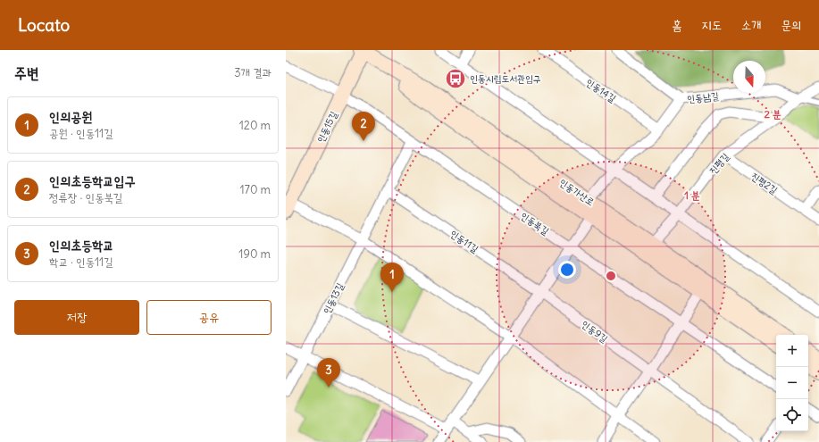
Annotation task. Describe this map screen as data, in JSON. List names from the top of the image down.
{
  "streets": {
    "main road": ["인동15길", "인동가산로"],
    "street": [
      "인동14길",
      "인동남길",
      "진평길",
      "진평2길",
      "인동북길",
      "인동11길",
      "인동13길",
      "인동9길"
    ]
  },
  "crossings": [
    ["인동14길", "인동남길"],
    ["인동남길", "진평길"],
    ["인동남길", "인동가산로"],
    ["인동15길", "인동가산로"],
    ["인동15길", "인동북길"],
    ["진평길", "진평2길"],
    ["진평길", "인동가산로"],
    ["인동북길", "인동13길"],
    ["인동11길", "인동13길"],
    ["인동11길", "인동9길"]
  ],
  "places": {
    "bus stop": ["인동시립도서관입구"]
  },
  "north": "bottom",
  "page": {
    "header": "Locato",
    "nav": [
      "홈",
      "지도",
      "소개",
      "문의"
    ],
    "heading": ["주변", "3개 결과"],
    "list": [
      {
        "mark": "1",
        "name": "인의공원",
        "note": "공원 · 인동11길",
        "value": "120 m"
      },
      {
        "mark": "2",
        "name": "인의초등학교입구",
        "note": "정류장 · 인동북길",
        "value": "170 m"
      },
      {
        "mark": "3",
        "name": "인의초등학교",
        "note": "학교 · 인동11길",
        "value": "190 m"
      }
    ],
    "pins": ["2", "1", "3"],
    "buttons": ["저장", "공유"],
    "map_buttons": ["+", "−"]
  },
  "rings": ["2 분", "1 분"]
}
